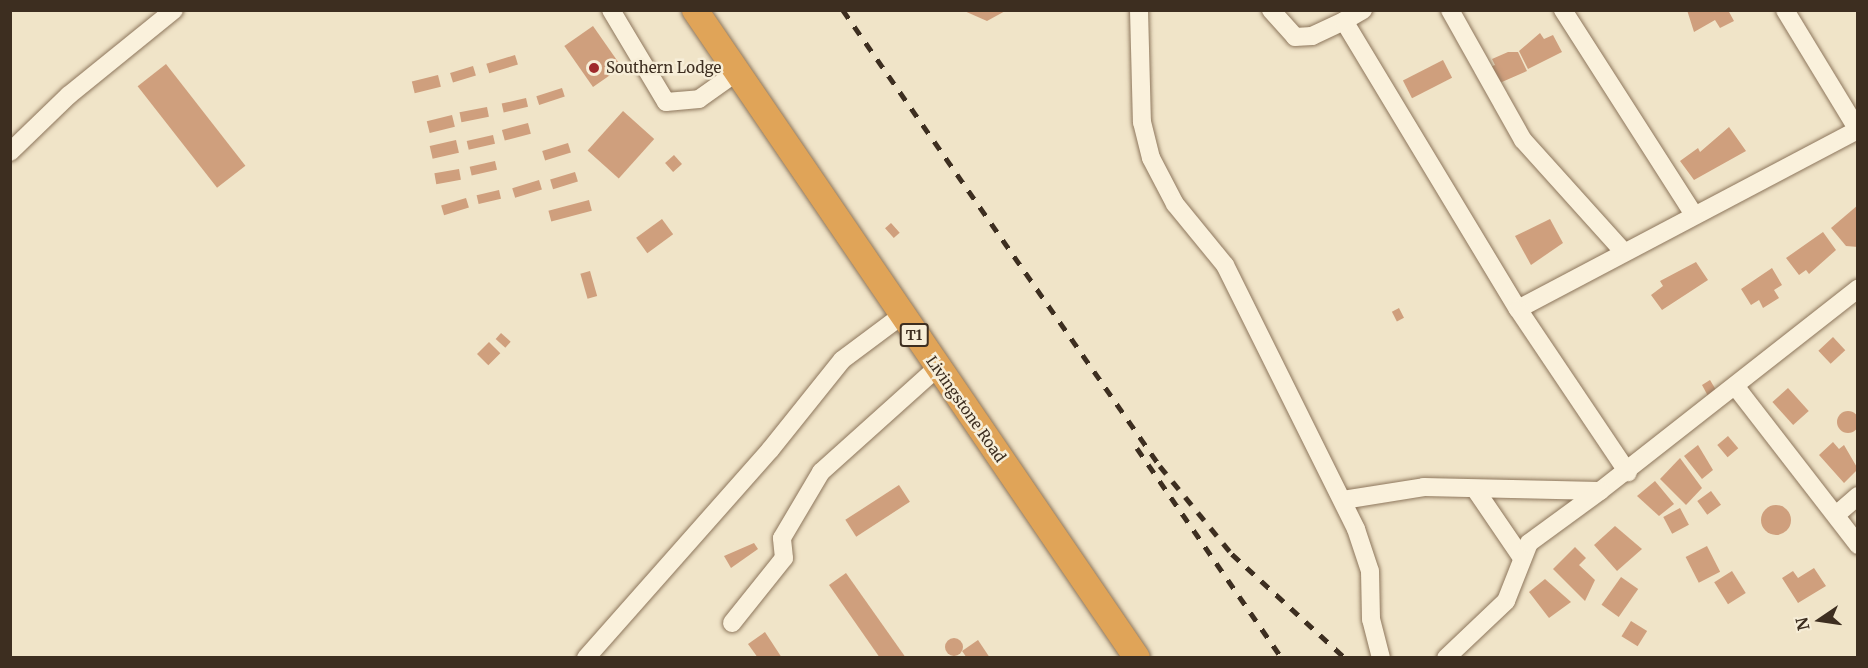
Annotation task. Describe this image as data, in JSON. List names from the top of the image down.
{
  "streets": {
    "highway": ["T1", "Livingstone Road"]
  },
  "places": ["Southern Lodge"],
  "north": "left"
}
